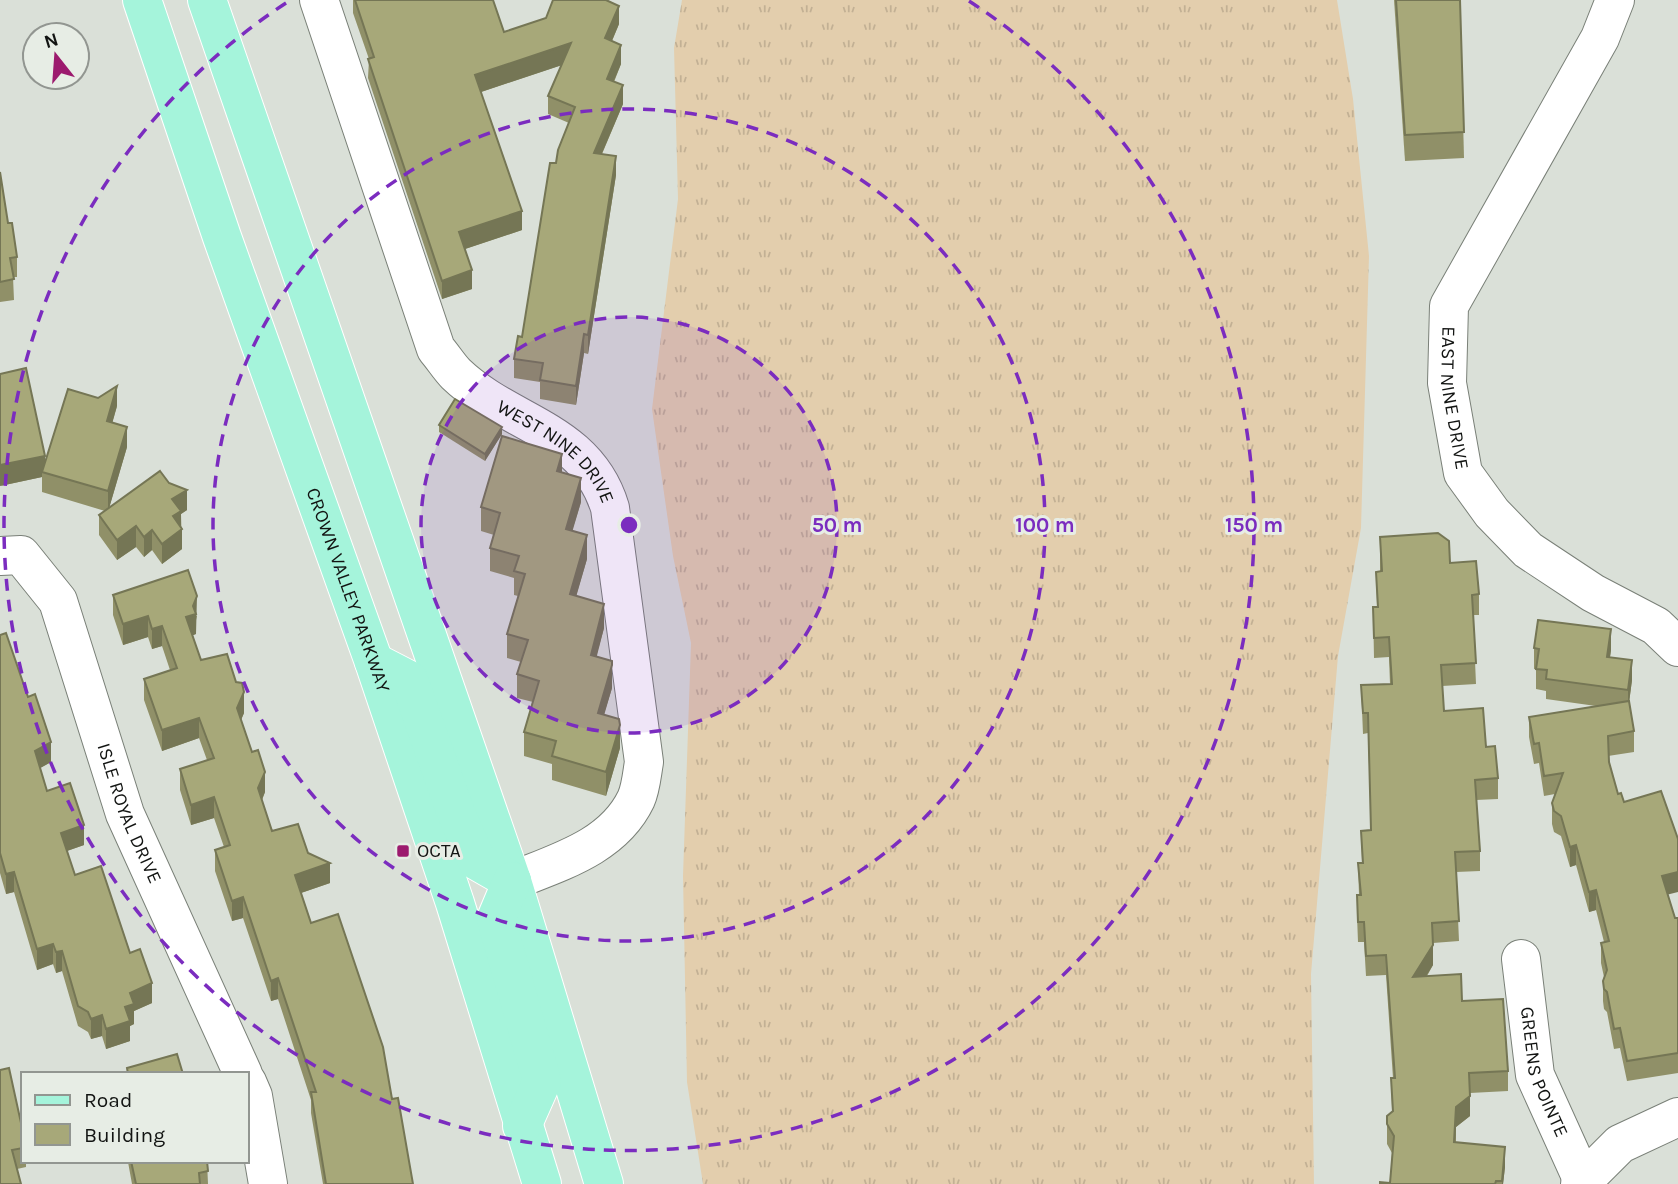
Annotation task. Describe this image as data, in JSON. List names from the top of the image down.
{
  "streets": {
    "main road": ["CROWN VALLEY PARKWAY"],
    "street": [
      "EAST NINE DRIVE",
      "WEST NINE DRIVE",
      "ISLE ROYAL DRIVE",
      "GREENS POINTE"
    ]
  },
  "places": {
    "transit": ["OCTA"]
  },
  "legend": ["Road", "Building"],
  "north": "top",
  "rings": ["50 m", "100 m", "150 m"]
}
